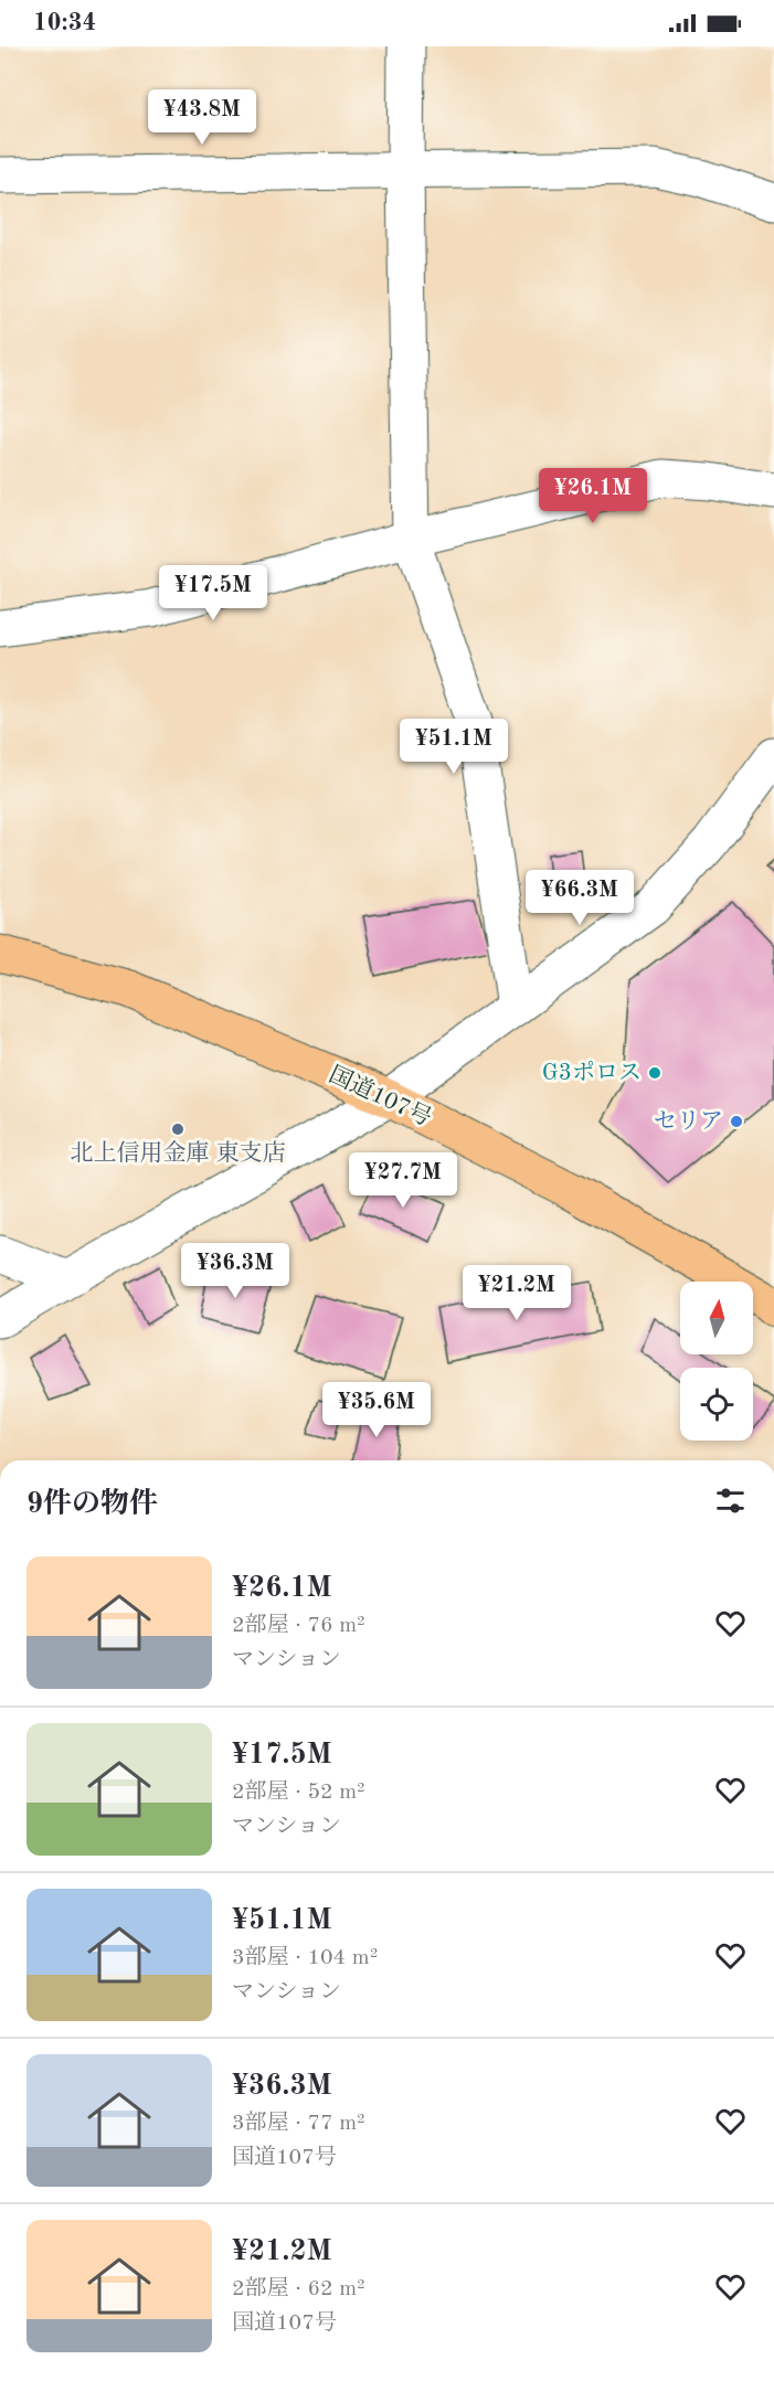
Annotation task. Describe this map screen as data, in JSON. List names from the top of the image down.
{
  "streets": {
    "highway": ["国道107号"]
  },
  "places": ["G3ポロス", "セリア", "北上信用金庫 東支店"],
  "north": "top",
  "page": {
    "status": "10:34",
    "price": [
      "¥43.8M",
      "¥26.1M",
      "¥17.5M",
      "¥51.1M",
      "¥66.3M",
      "¥27.7M",
      "¥36.3M",
      "¥21.2M",
      "¥35.6M"
    ],
    "heading": "9件の物件",
    "list": [
      {
        "name": "¥26.1M",
        "note": "2部屋 · 76 m² · マンション"
      },
      {
        "name": "¥17.5M",
        "note": "2部屋 · 52 m² · マンション"
      },
      {
        "name": "¥51.1M",
        "note": "3部屋 · 104 m² · マンション"
      },
      {
        "name": "¥36.3M",
        "note": "3部屋 · 77 m² · 国道107号"
      },
      {
        "name": "¥21.2M",
        "note": "2部屋 · 62 m² · 国道107号"
      }
    ]
  }
}
